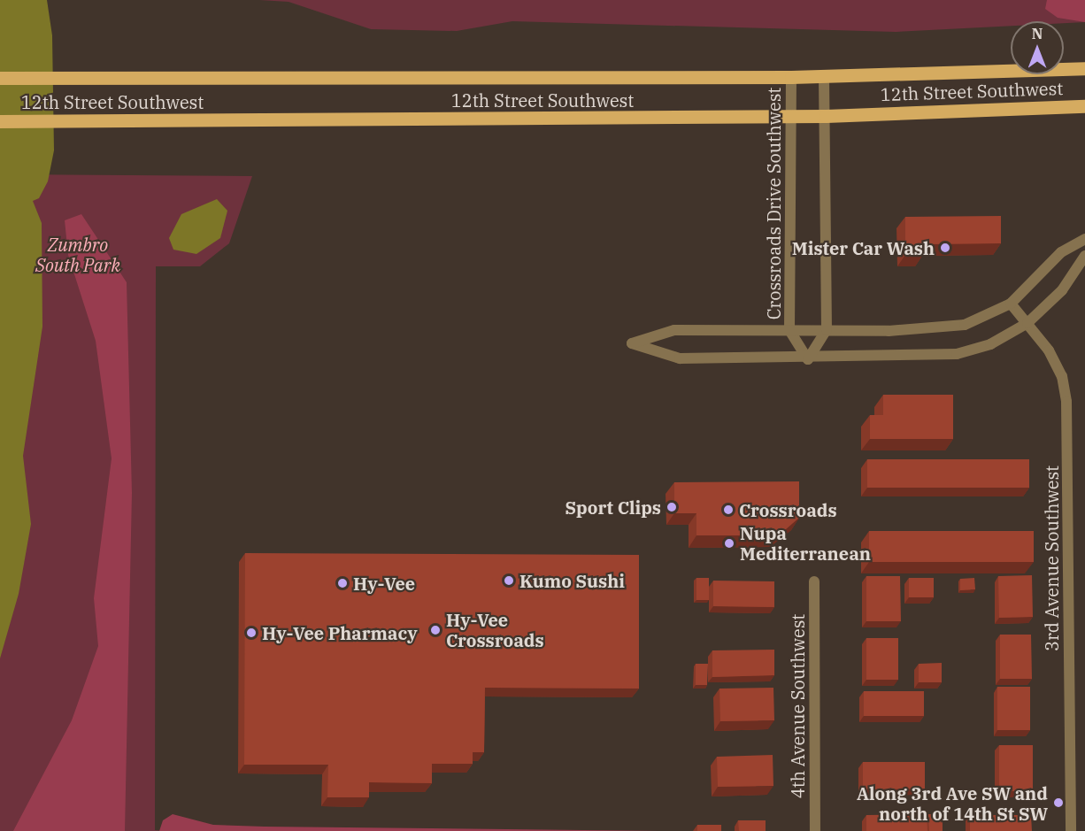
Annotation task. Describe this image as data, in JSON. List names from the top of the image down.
{
  "streets": {
    "main road": ["12th Street Southwest"],
    "street": ["Crossroads Drive Southwest", "3rd Avenue Southwest", "4th Avenue Southwest"]
  },
  "crossings": [
    ["12th Street Southwest", "Crossroads Drive Southwest"],
    ["Crossroads Drive Southwest", "3rd Avenue Southwest"]
  ],
  "parks": ["Zumbro South Park"],
  "places": [
    "Mister Car Wash",
    "Sport Clips",
    "Crossroads",
    "Nupa Mediterranean",
    "Kumo Sushi",
    "Hy-Vee",
    "Hy-Vee Crossroads",
    "Hy-Vee Pharmacy",
    "Along 3rd Ave SW and north of 14th St SW"
  ],
  "north": "top"
}
